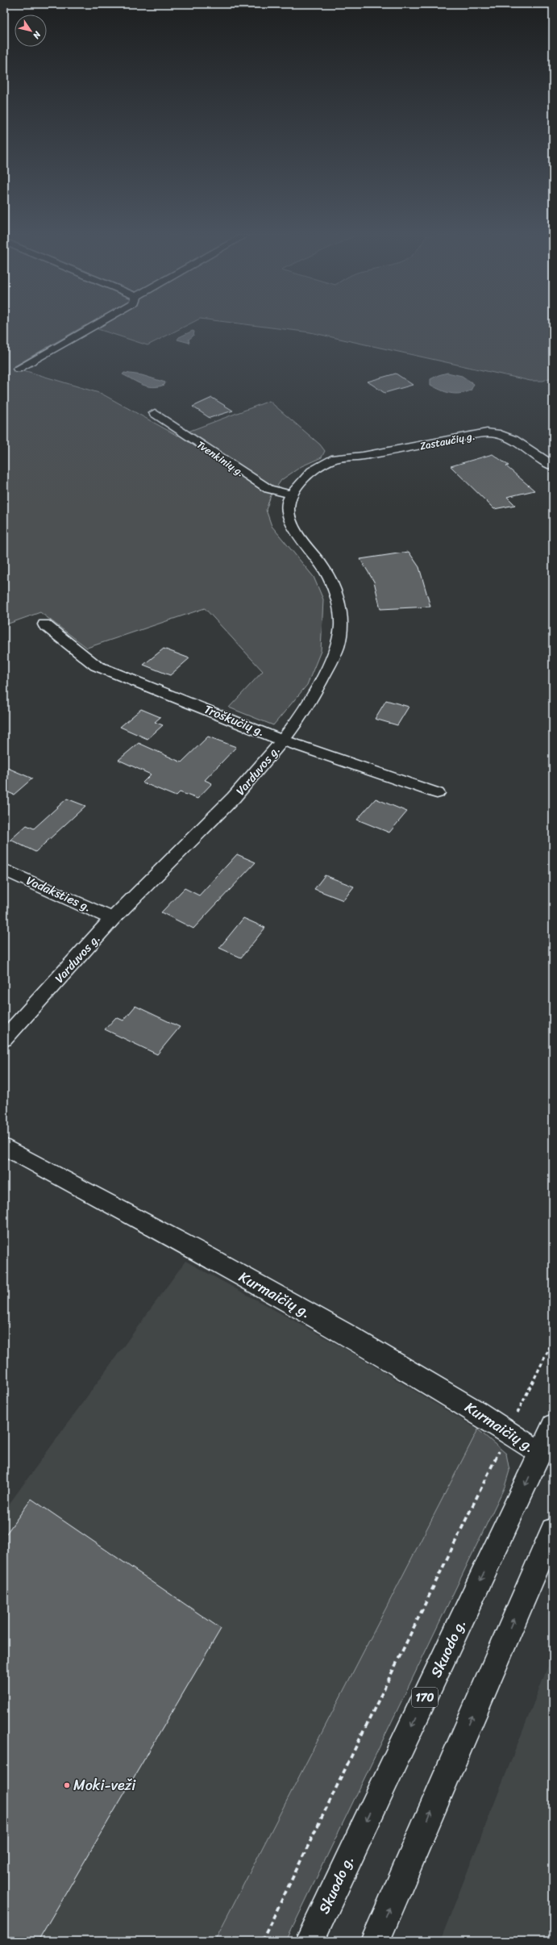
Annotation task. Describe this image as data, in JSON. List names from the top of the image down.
{
  "streets": {
    "street": [
      "Zastaučių g.",
      "Tvenkinių g.",
      "Troškučių g.",
      "Varduvos g.",
      "Vadaksties g.",
      "Kurmaičių g.",
      "Skuodo g.",
      "170"
    ]
  },
  "crossings": [
    ["Zastaučių g.", "Varduvos g."],
    ["Tvenkinių g.", "Varduvos g."],
    ["Troškučių g.", "Varduvos g."],
    ["Varduvos g.", "Vadaksties g."],
    ["Kurmaičių g.", "Skuodo g."]
  ],
  "places": ["Moki-veži"],
  "north": "bottom right"
}
